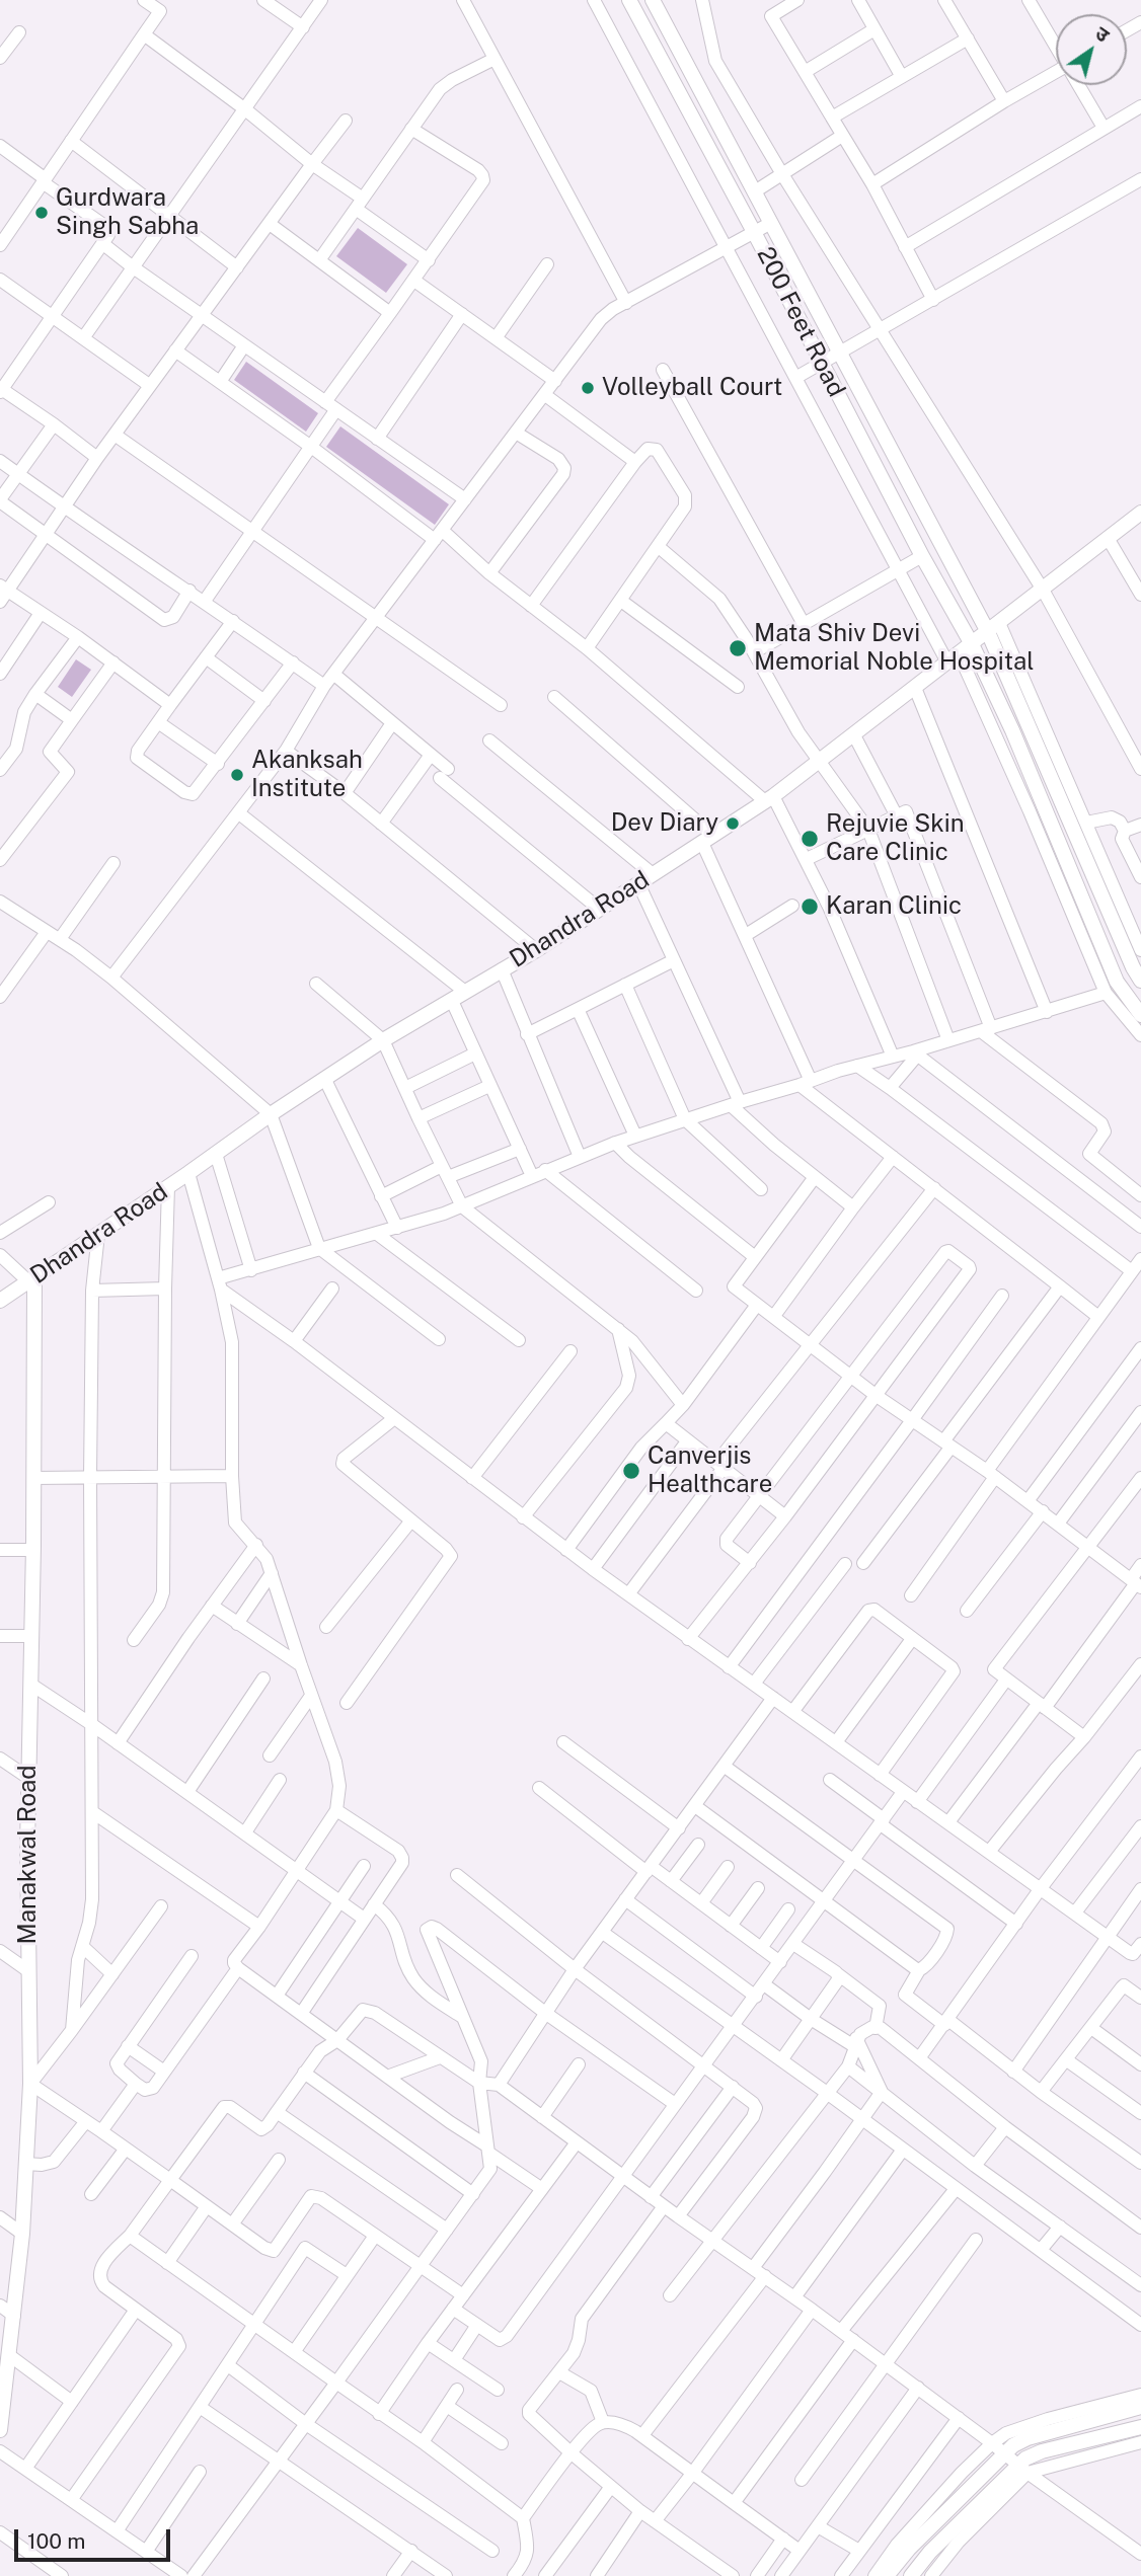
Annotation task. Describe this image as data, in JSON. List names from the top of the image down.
{
  "streets": {
    "street": ["200 Feet Road", "Dhandra Road", "Manakwal Road"]
  },
  "crossings": [
    ["200 Feet Road", "Dhandra Road"],
    ["Dhandra Road", "Manakwal Road"]
  ],
  "places": [
    "Gurdwara Singh Sabha",
    "Volleyball Court",
    "Mata Shiv Devi Memorial Noble Hospital",
    "Akanksah Institute",
    "Dev Diary",
    "Rejuvie Skin Care Clinic",
    "Karan Clinic",
    "Canverjis Healthcare"
  ],
  "scale_bar": "100 m",
  "north": "top right"
}
